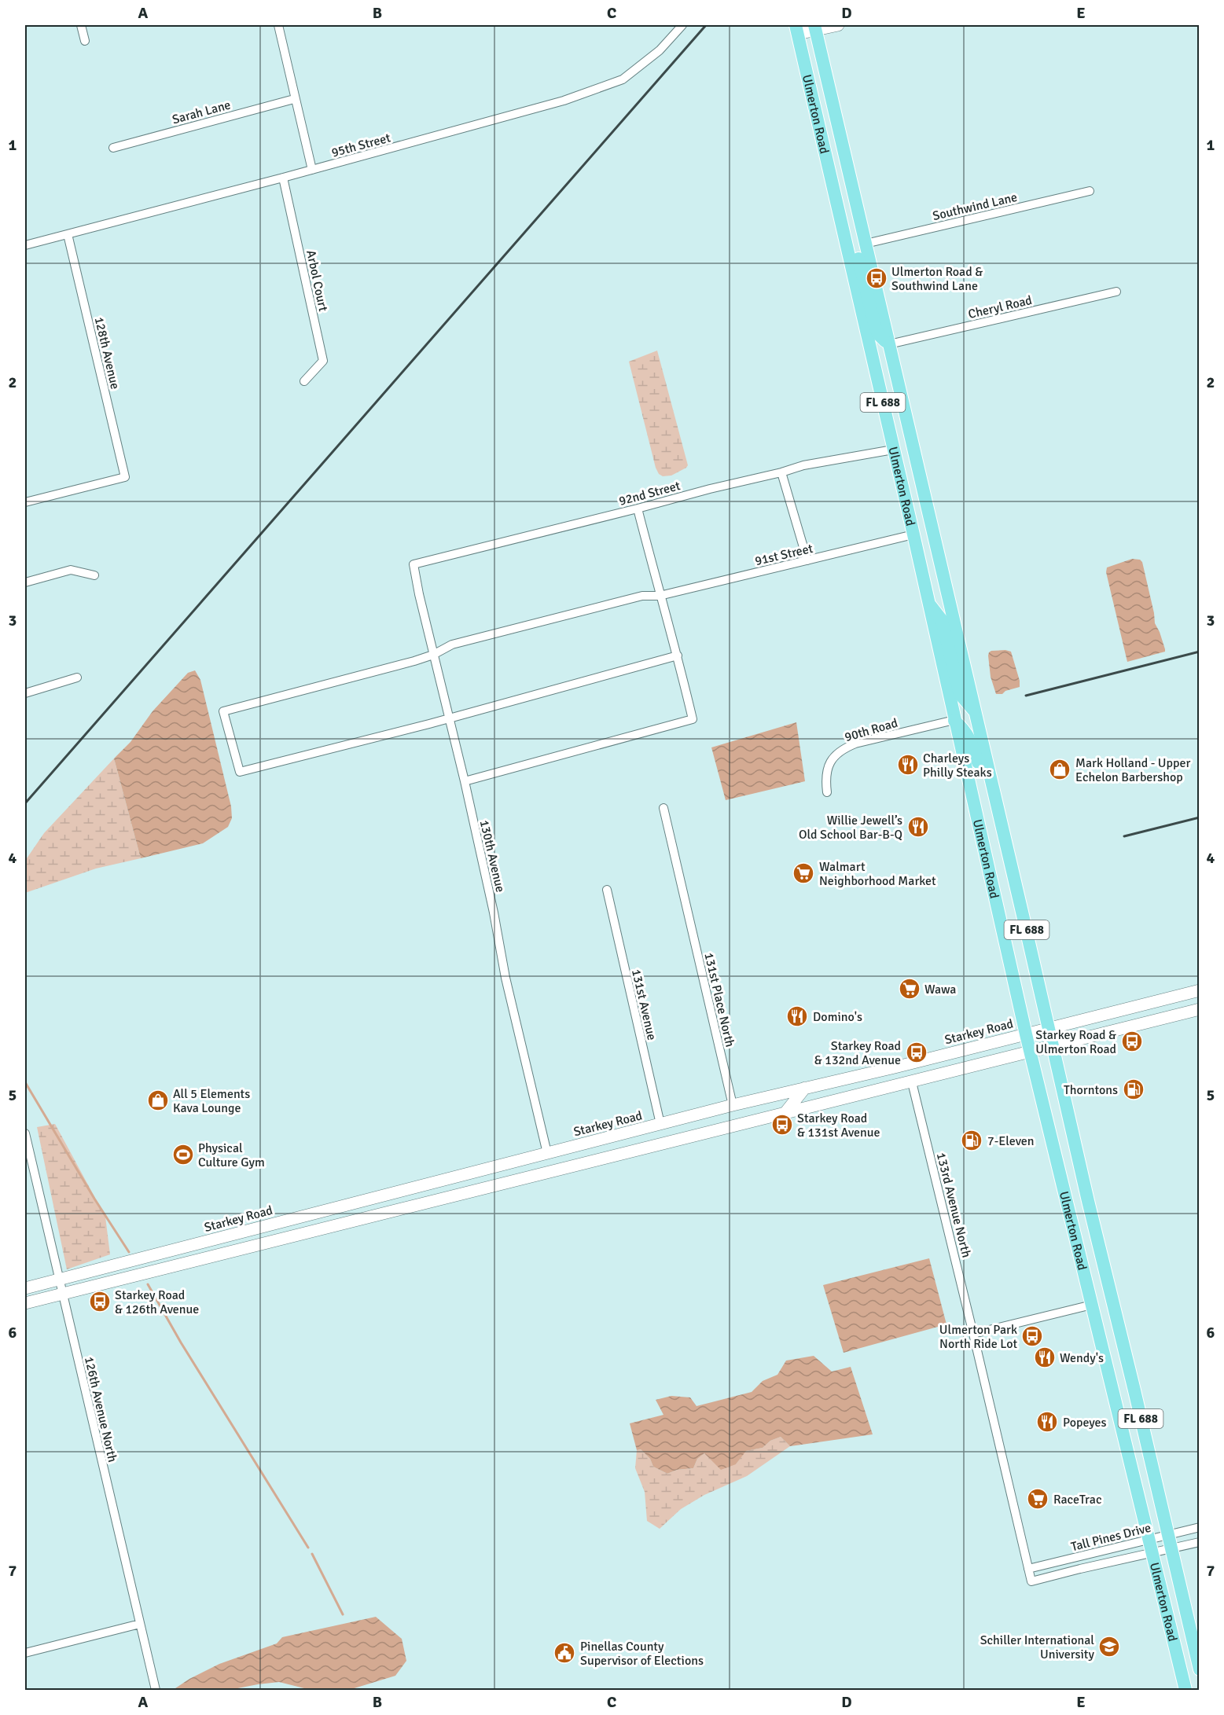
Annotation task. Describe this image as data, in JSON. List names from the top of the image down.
{
  "streets": {
    "main road": ["Ulmerton Road", "FL 688", "Starkey Road"],
    "street": [
      "Sarah Lane",
      "95th Street",
      "Southwind Lane",
      "Arbol Court",
      "Cheryl Road",
      "128th Avenue",
      "92nd Street",
      "91st Street",
      "90th Road",
      "130th Avenue",
      "131st Place North",
      "131st Avenue",
      "133rd Avenue North",
      "126th Avenue North",
      "Tall Pines Drive"
    ]
  },
  "crossings": [
    ["Ulmerton Road", "Southwind Lane"],
    ["Ulmerton Road", "Cheryl Road"],
    ["Ulmerton Road", "92nd Street"],
    ["Ulmerton Road", "91st Street"],
    ["Ulmerton Road", "90th Road"],
    ["Ulmerton Road", "Starkey Road"],
    ["Ulmerton Road", "Tall Pines Drive"],
    ["95th Street", "Arbol Court"],
    ["95th Street", "128th Avenue"],
    ["92nd Street", "130th Avenue"],
    ["91st Street", "130th Avenue"],
    ["130th Avenue", "Starkey Road"],
    ["131st Place North", "Starkey Road"],
    ["131st Avenue", "Starkey Road"],
    ["Starkey Road", "126th Avenue North"],
    ["133rd Avenue North", "Tall Pines Drive"]
  ],
  "places": {
    "bus stop": [
      "Ulmerton Road & Southwind Lane",
      "Starkey Road & Ulmerton Road",
      "Starkey Road & 132nd Avenue",
      "Starkey Road & 131st Avenue",
      "Starkey Road & 126th Avenue",
      "Ulmerton Park North Ride Lot"
    ],
    "restaurant": [
      "Charleys Philly Steaks",
      "Willie Jewell’s Old School Bar-B-Q",
      "Domino's",
      "Wendy's",
      "Popeyes"
    ],
    "shop": ["Mark Holland - Upper Echelon Barbershop", "All 5 Elements Kava Lounge"],
    "supermarket": ["Walmart Neighborhood Market", "Wawa", "RaceTrac"],
    "fuel station": ["Thorntons", "7-Eleven"],
    "sports": ["Physical Culture Gym"],
    "school or university": ["Schiller International University"],
    "public building": ["Pinellas County Supervisor of Elections"]
  },
  "grid": {
    "columns": [
      "A",
      "B",
      "C",
      "D",
      "E"
    ],
    "rows": [
      "1",
      "2",
      "3",
      "4",
      "5",
      "6",
      "7"
    ]
  }
}
